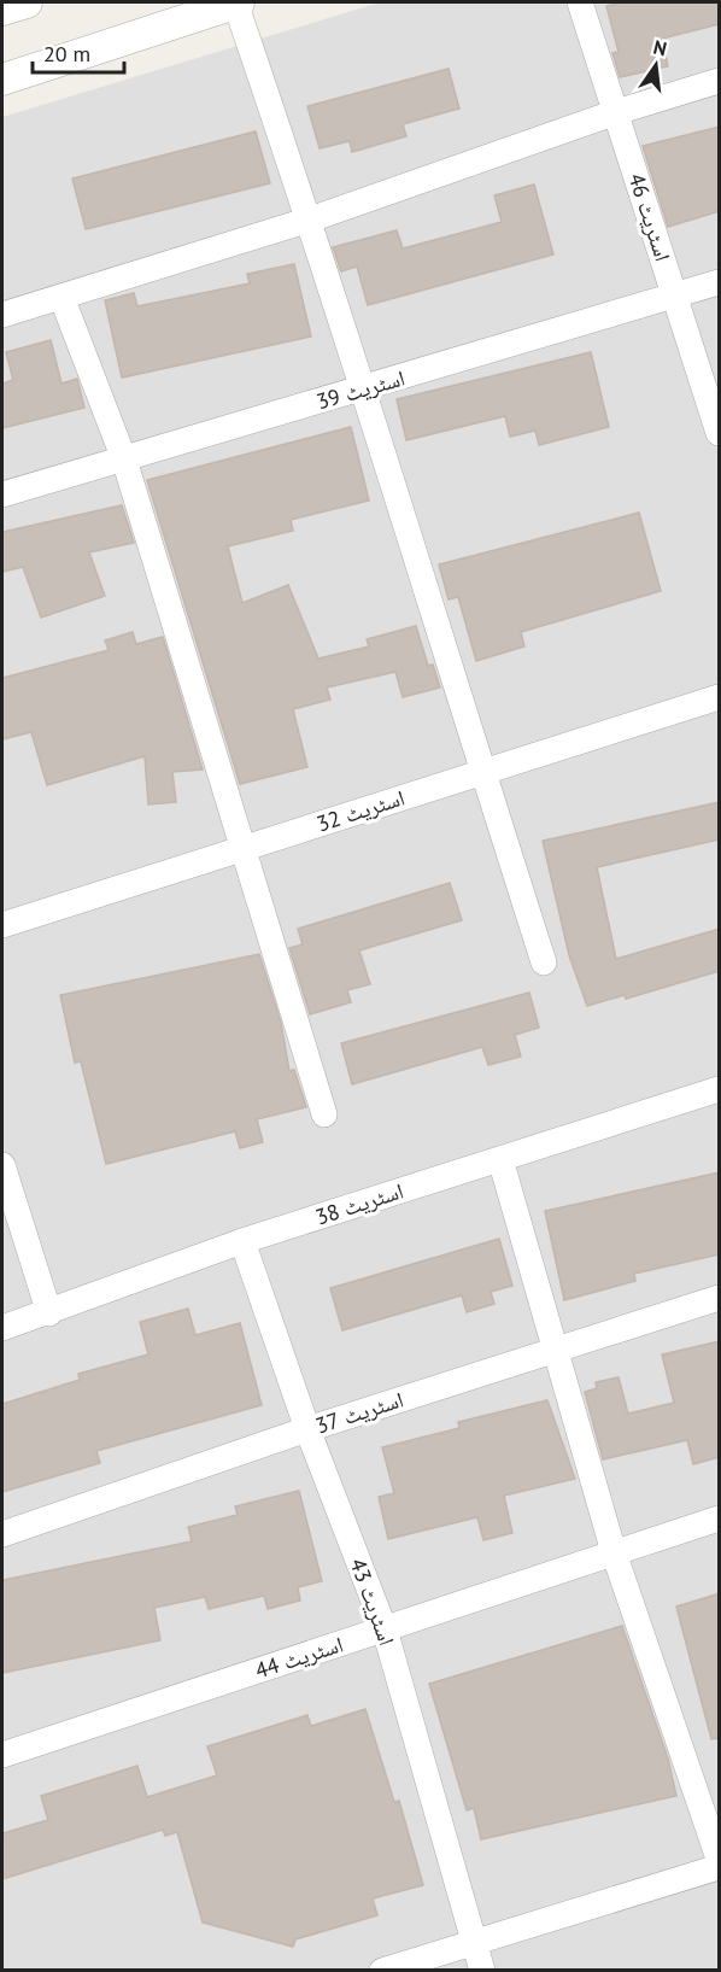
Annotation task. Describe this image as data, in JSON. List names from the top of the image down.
{
  "streets": {
    "street": [
      "اسٹریٹ 46",
      "اسٹریٹ 39",
      "اسٹریٹ 32",
      "اسٹریٹ 38",
      "اسٹریٹ 37",
      "اسٹریٹ 43",
      "اسٹریٹ 44"
    ]
  },
  "crossings": [
    ["اسٹریٹ 46", "اسٹریٹ 39"],
    ["اسٹریٹ 38", "اسٹریٹ 43"],
    ["اسٹریٹ 37", "اسٹریٹ 43"],
    ["اسٹریٹ 43", "اسٹریٹ 44"]
  ],
  "scale_bar": "20 m",
  "north": "top"
}
